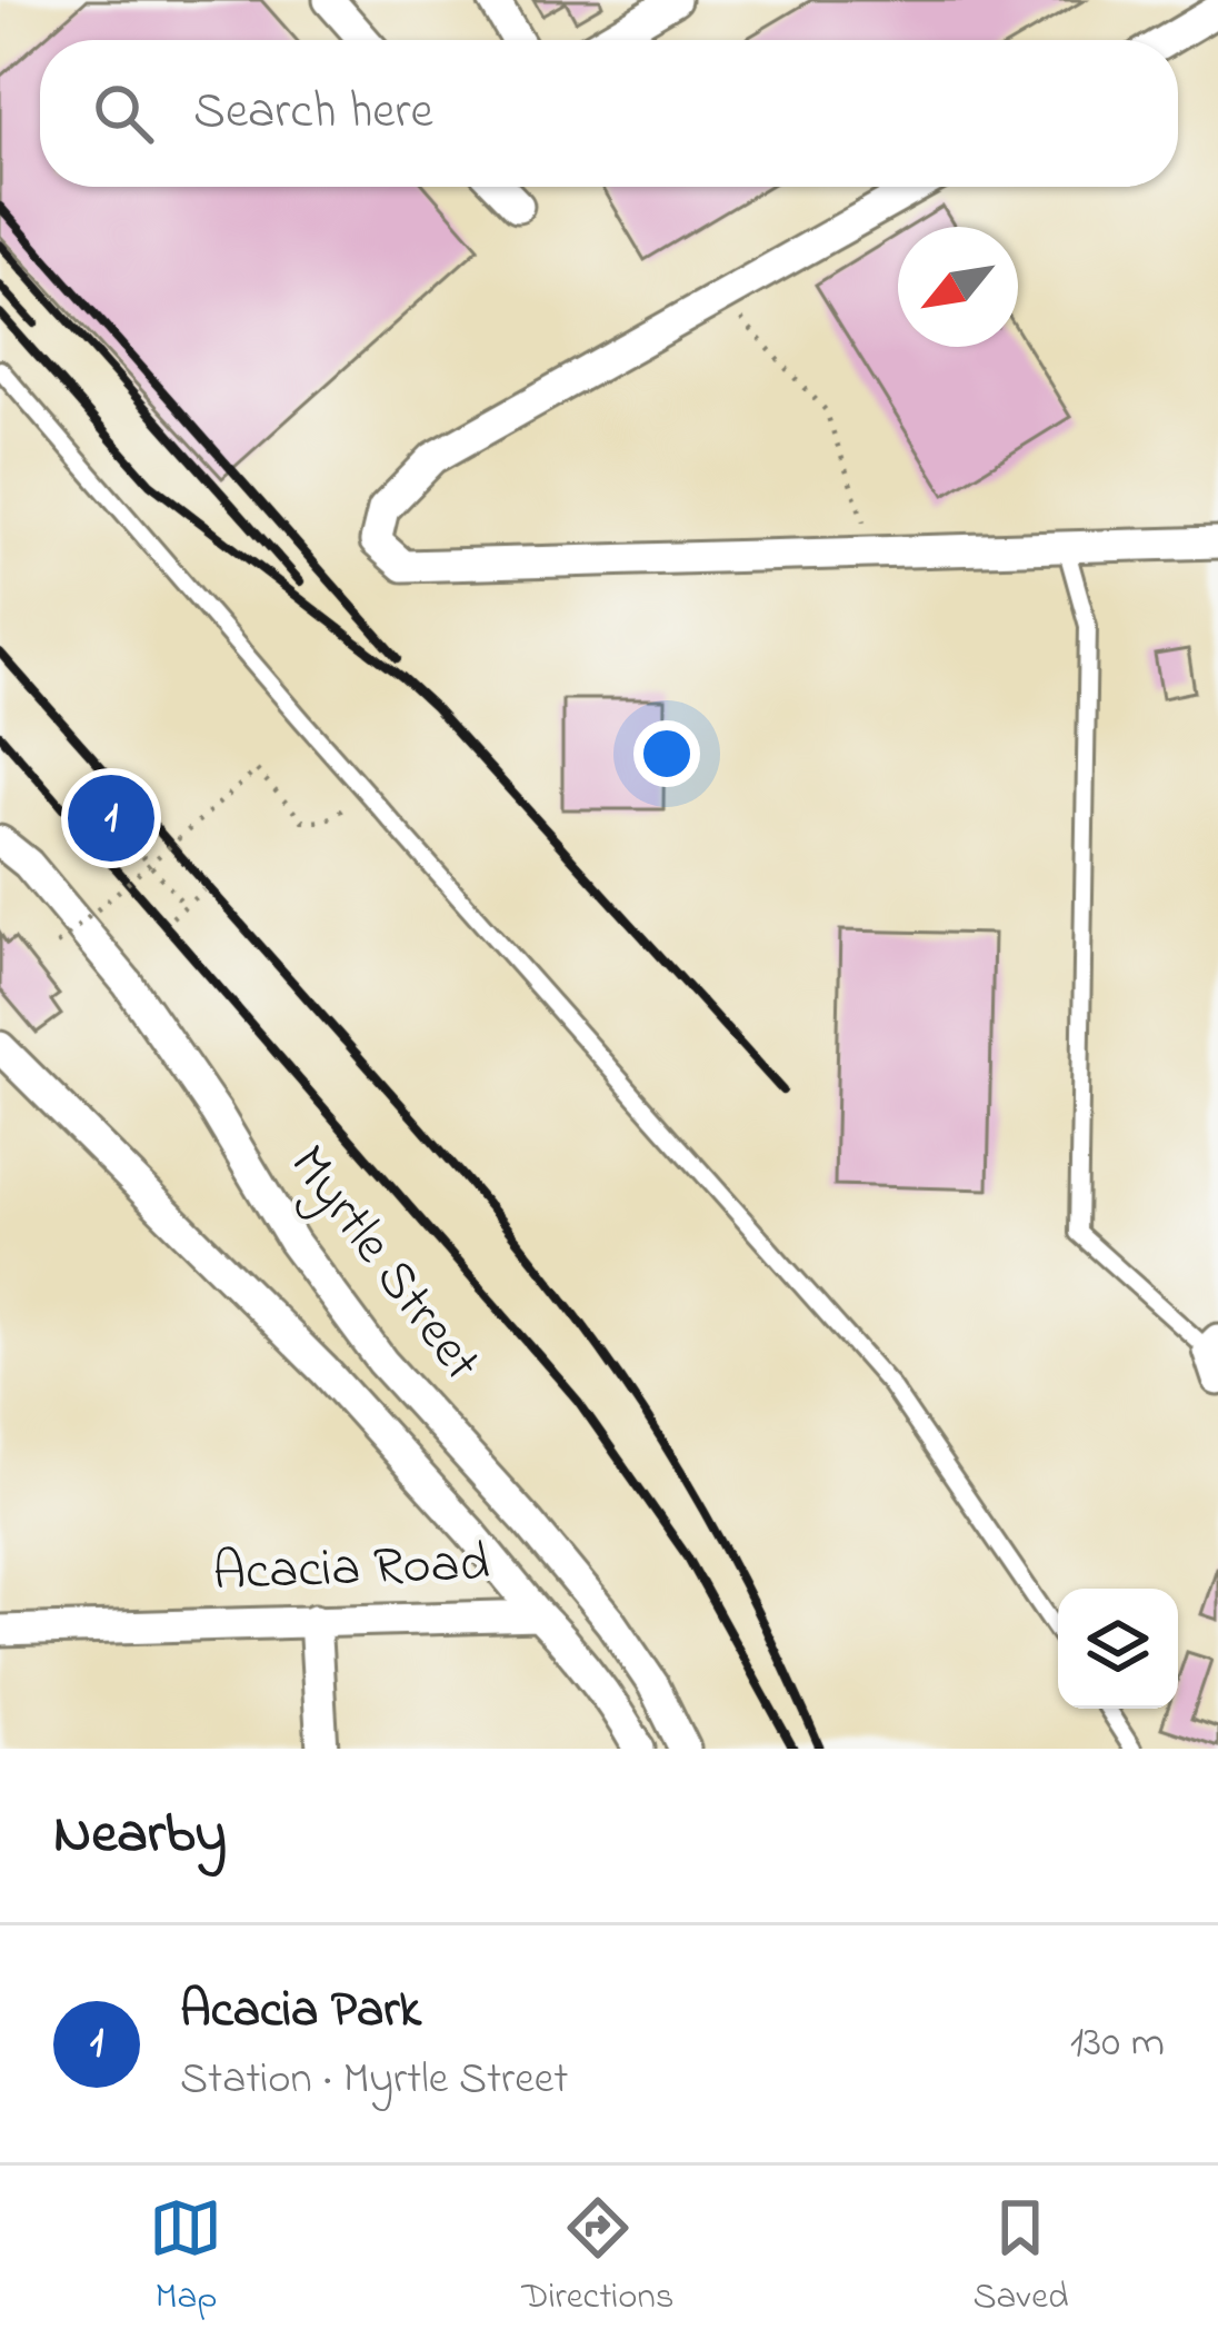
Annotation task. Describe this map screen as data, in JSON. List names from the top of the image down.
{
  "streets": {
    "street": ["Myrtle Street", "Acacia Road"]
  },
  "north": "bottom left",
  "page": {
    "search": "Search here",
    "pins": "1",
    "heading": "Nearby",
    "list": [
      {
        "mark": "1",
        "name": "Acacia Park",
        "note": "Station · Myrtle Street",
        "value": "130 m"
      }
    ],
    "nav": ["Map", "Directions", "Saved"]
  }
}
